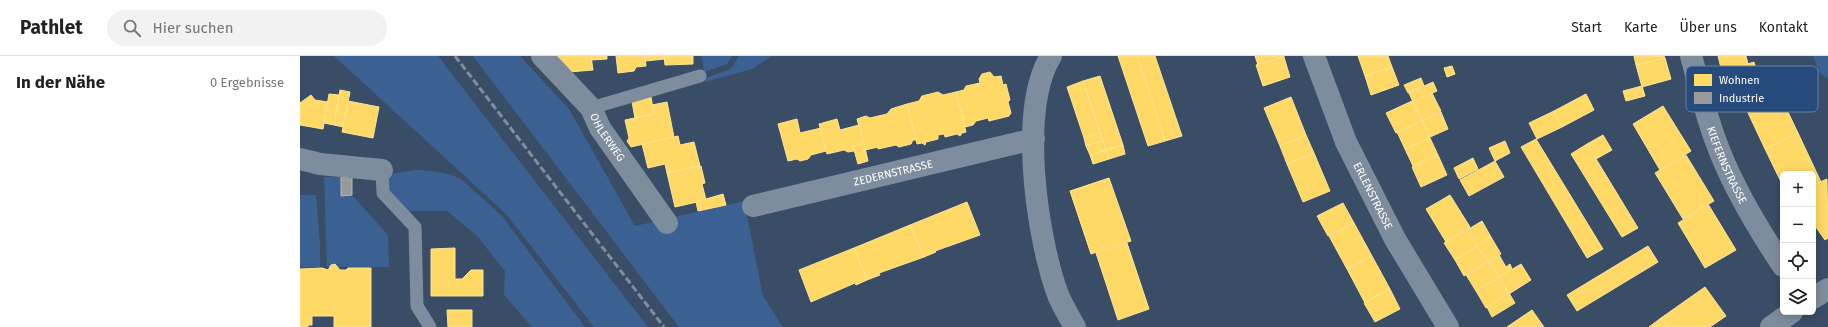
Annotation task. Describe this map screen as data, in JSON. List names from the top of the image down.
{
  "streets": {
    "street": [
      "OHLERWEG",
      "KIEFERNSTRASSE",
      "ZEDERNSTRASSE",
      "ERLENSTRASSE"
    ]
  },
  "legend": ["Wohnen", "Industrie"],
  "page": {
    "header": "Pathlet",
    "search": "Hier suchen",
    "nav": [
      "Start",
      "Karte",
      "Über uns",
      "Kontakt"
    ],
    "heading": ["In der Nähe", "0 Ergebnisse"],
    "map_buttons": ["+", "−"]
  }
}
